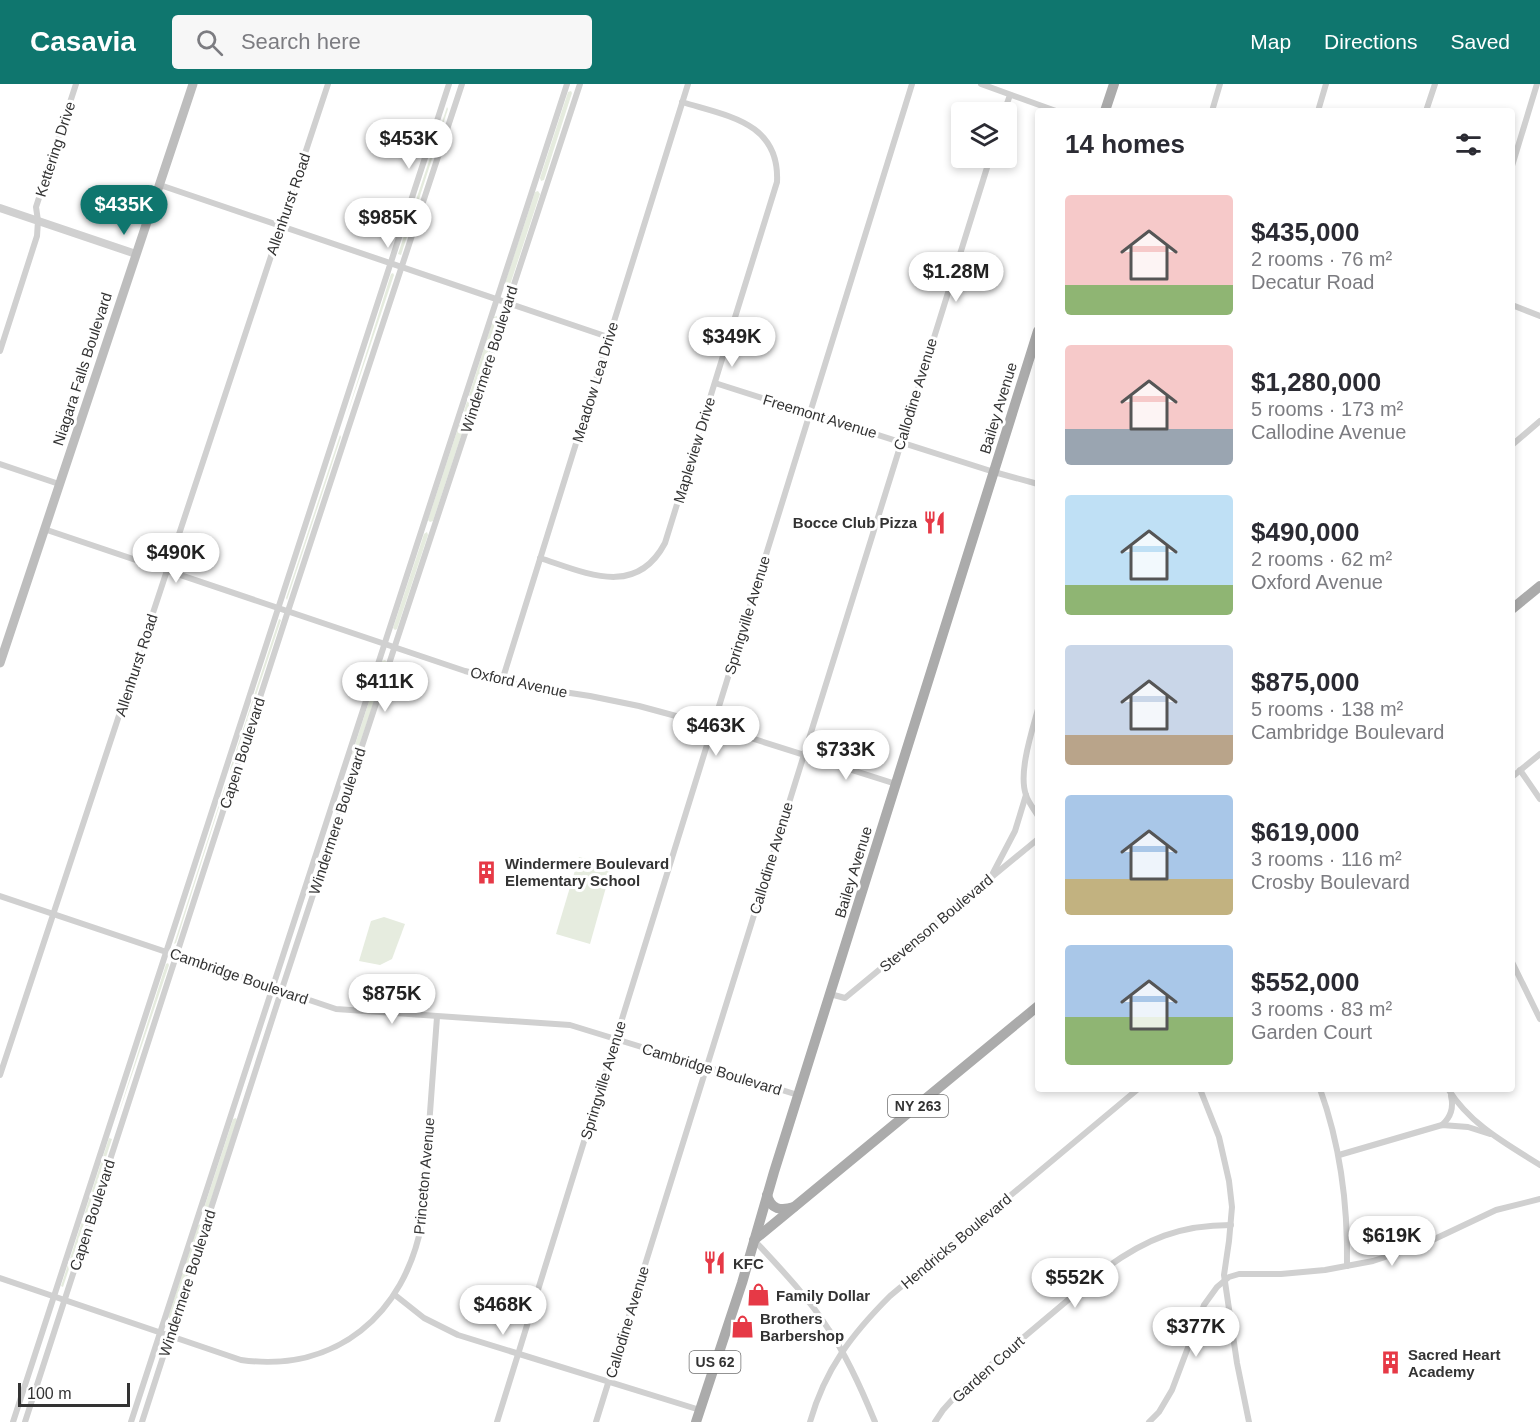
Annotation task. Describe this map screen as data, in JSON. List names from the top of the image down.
{
  "streets": {
    "main road": [
      "Niagara Falls Boulevard",
      "Bailey Avenue",
      "NY 263",
      "US 62"
    ],
    "street": [
      "Kettering Drive",
      "Allenhurst Road",
      "Windermere Boulevard",
      "Meadow Lea Drive",
      "Callodine Avenue",
      "Freemont Avenue",
      "Mapleview Drive",
      "Springville Avenue",
      "Oxford Avenue",
      "Capen Boulevard",
      "Stevenson Boulevard",
      "Cambridge Boulevard",
      "Princeton Avenue",
      "Hendricks Boulevard",
      "Garden Court"
    ]
  },
  "crossings": [
    ["Allenhurst Road", "Oxford Avenue"],
    ["Allenhurst Road", "Cambridge Boulevard"],
    ["Windermere Boulevard", "Oxford Avenue"],
    ["Windermere Boulevard", "Cambridge Boulevard"],
    ["Windermere Boulevard", "Princeton Avenue"],
    ["Niagara Falls Boulevard", "Oxford Avenue"],
    ["Meadow Lea Drive", "Mapleview Drive"],
    ["Meadow Lea Drive", "Oxford Avenue"],
    ["Callodine Avenue", "Freemont Avenue"],
    ["Callodine Avenue", "Oxford Avenue"],
    ["Callodine Avenue", "Cambridge Boulevard"],
    ["Bailey Avenue", "Freemont Avenue"],
    ["Bailey Avenue", "Oxford Avenue"],
    ["Bailey Avenue", "Stevenson Boulevard"],
    ["Bailey Avenue", "Cambridge Boulevard"],
    ["Bailey Avenue", "NY 263"],
    ["Freemont Avenue", "Mapleview Drive"],
    ["Freemont Avenue", "Springville Avenue"],
    ["Springville Avenue", "Oxford Avenue"],
    ["Springville Avenue", "Cambridge Boulevard"],
    ["Oxford Avenue", "Capen Boulevard"],
    ["Capen Boulevard", "Cambridge Boulevard"],
    ["Capen Boulevard", "Princeton Avenue"],
    ["Cambridge Boulevard", "Princeton Avenue"]
  ],
  "places": {
    "restaurant": ["Bocce Club Pizza", "KFC"],
    "building": ["Windermere Boulevard Elementary School", "Sacred Heart Academy"],
    "shop": ["Family Dollar", "Brothers Barbershop"]
  },
  "scale_bar": "100 m",
  "page": {
    "header": "Casavia",
    "search": "Search here",
    "nav": ["Map", "Directions", "Saved"],
    "heading": "14 homes",
    "price": [
      "$453K",
      "$435K",
      "$985K",
      "$1.28M",
      "$349K",
      "$490K",
      "$411K",
      "$463K",
      "$733K",
      "$875K",
      "$619K",
      "$552K",
      "$468K",
      "$377K"
    ],
    "list": [
      {
        "name": "$435,000",
        "note": "2 rooms · 76 m² · Decatur Road"
      },
      {
        "name": "$1,280,000",
        "note": "5 rooms · 173 m² · Callodine Avenue"
      },
      {
        "name": "$490,000",
        "note": "2 rooms · 62 m² · Oxford Avenue"
      },
      {
        "name": "$875,000",
        "note": "5 rooms · 138 m² · Cambridge Boulevard"
      },
      {
        "name": "$619,000",
        "note": "3 rooms · 116 m² · Crosby Boulevard"
      },
      {
        "name": "$552,000",
        "note": "3 rooms · 83 m² · Garden Court"
      }
    ],
    "scale": "100 m"
  }
}
